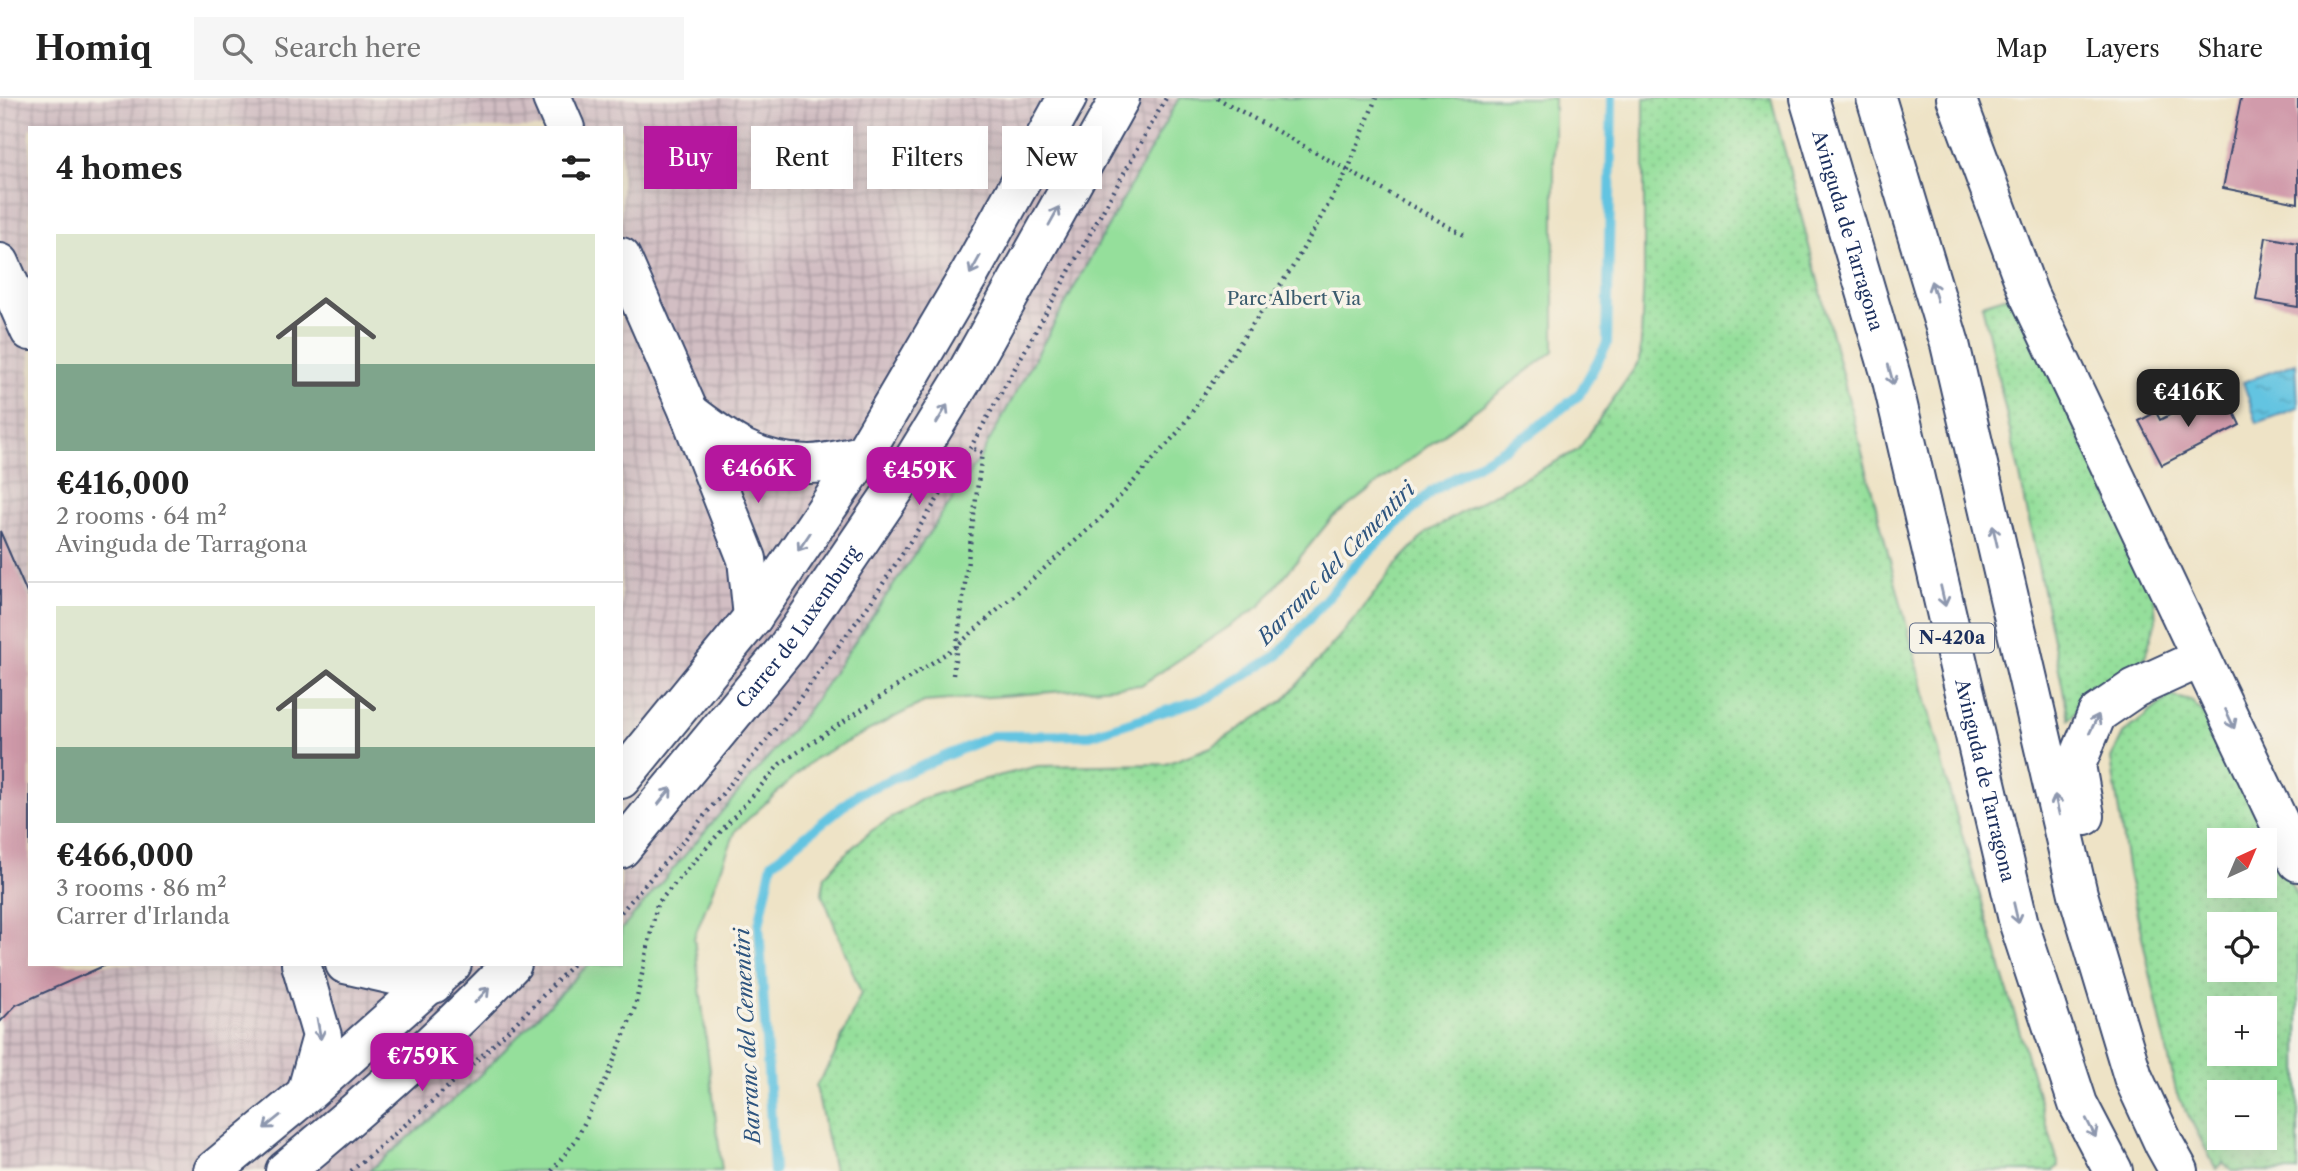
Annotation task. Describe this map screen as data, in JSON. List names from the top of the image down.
{
  "streets": {
    "street": ["Avinguda de Tarragona", "Carrer de Luxemburg", "N-420a"]
  },
  "water": ["Barranc del Cementiri"],
  "parks": ["Parc Albert Via"],
  "north": "top right",
  "page": {
    "header": "Homiq",
    "search": "Search here",
    "nav": ["Map", "Layers", "Share"],
    "chip": [
      "Buy",
      "Rent",
      "Filters",
      "New"
    ],
    "heading": "4 homes",
    "list": [
      {
        "name": "€416,000",
        "note": "2 rooms · 64 m² · Avinguda de Tarragona"
      },
      {
        "name": "€466,000",
        "note": "3 rooms · 86 m² · Carrer d'Irlanda"
      }
    ],
    "price": [
      "€416K",
      "€466K",
      "€459K",
      "€759K"
    ],
    "map_buttons": ["+", "−"]
  }
}
